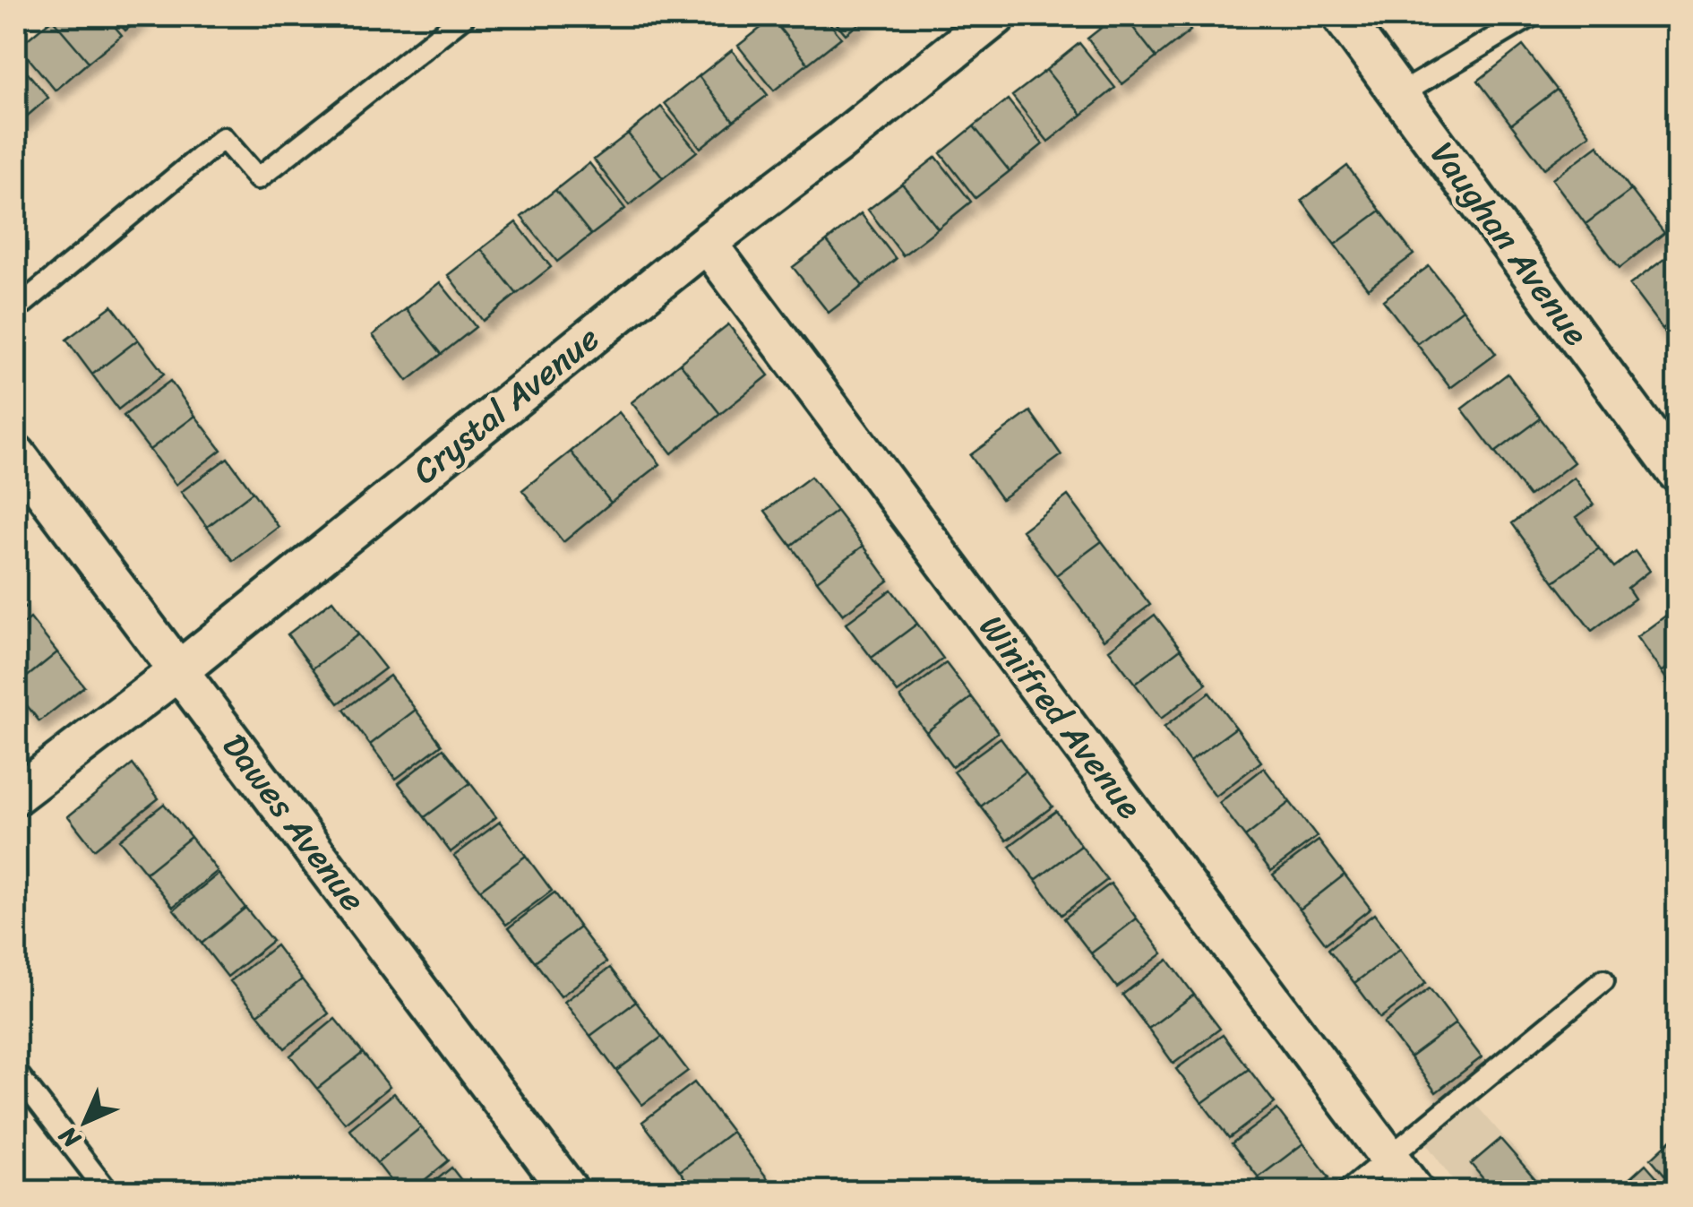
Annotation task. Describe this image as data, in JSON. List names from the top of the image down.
{
  "streets": {
    "street": [
      "Vaughan Avenue",
      "Crystal Avenue",
      "Winifred Avenue",
      "Dawes Avenue"
    ]
  },
  "crossings": [
    ["Crystal Avenue", "Winifred Avenue"],
    ["Crystal Avenue", "Dawes Avenue"]
  ],
  "north": "bottom left"
}
